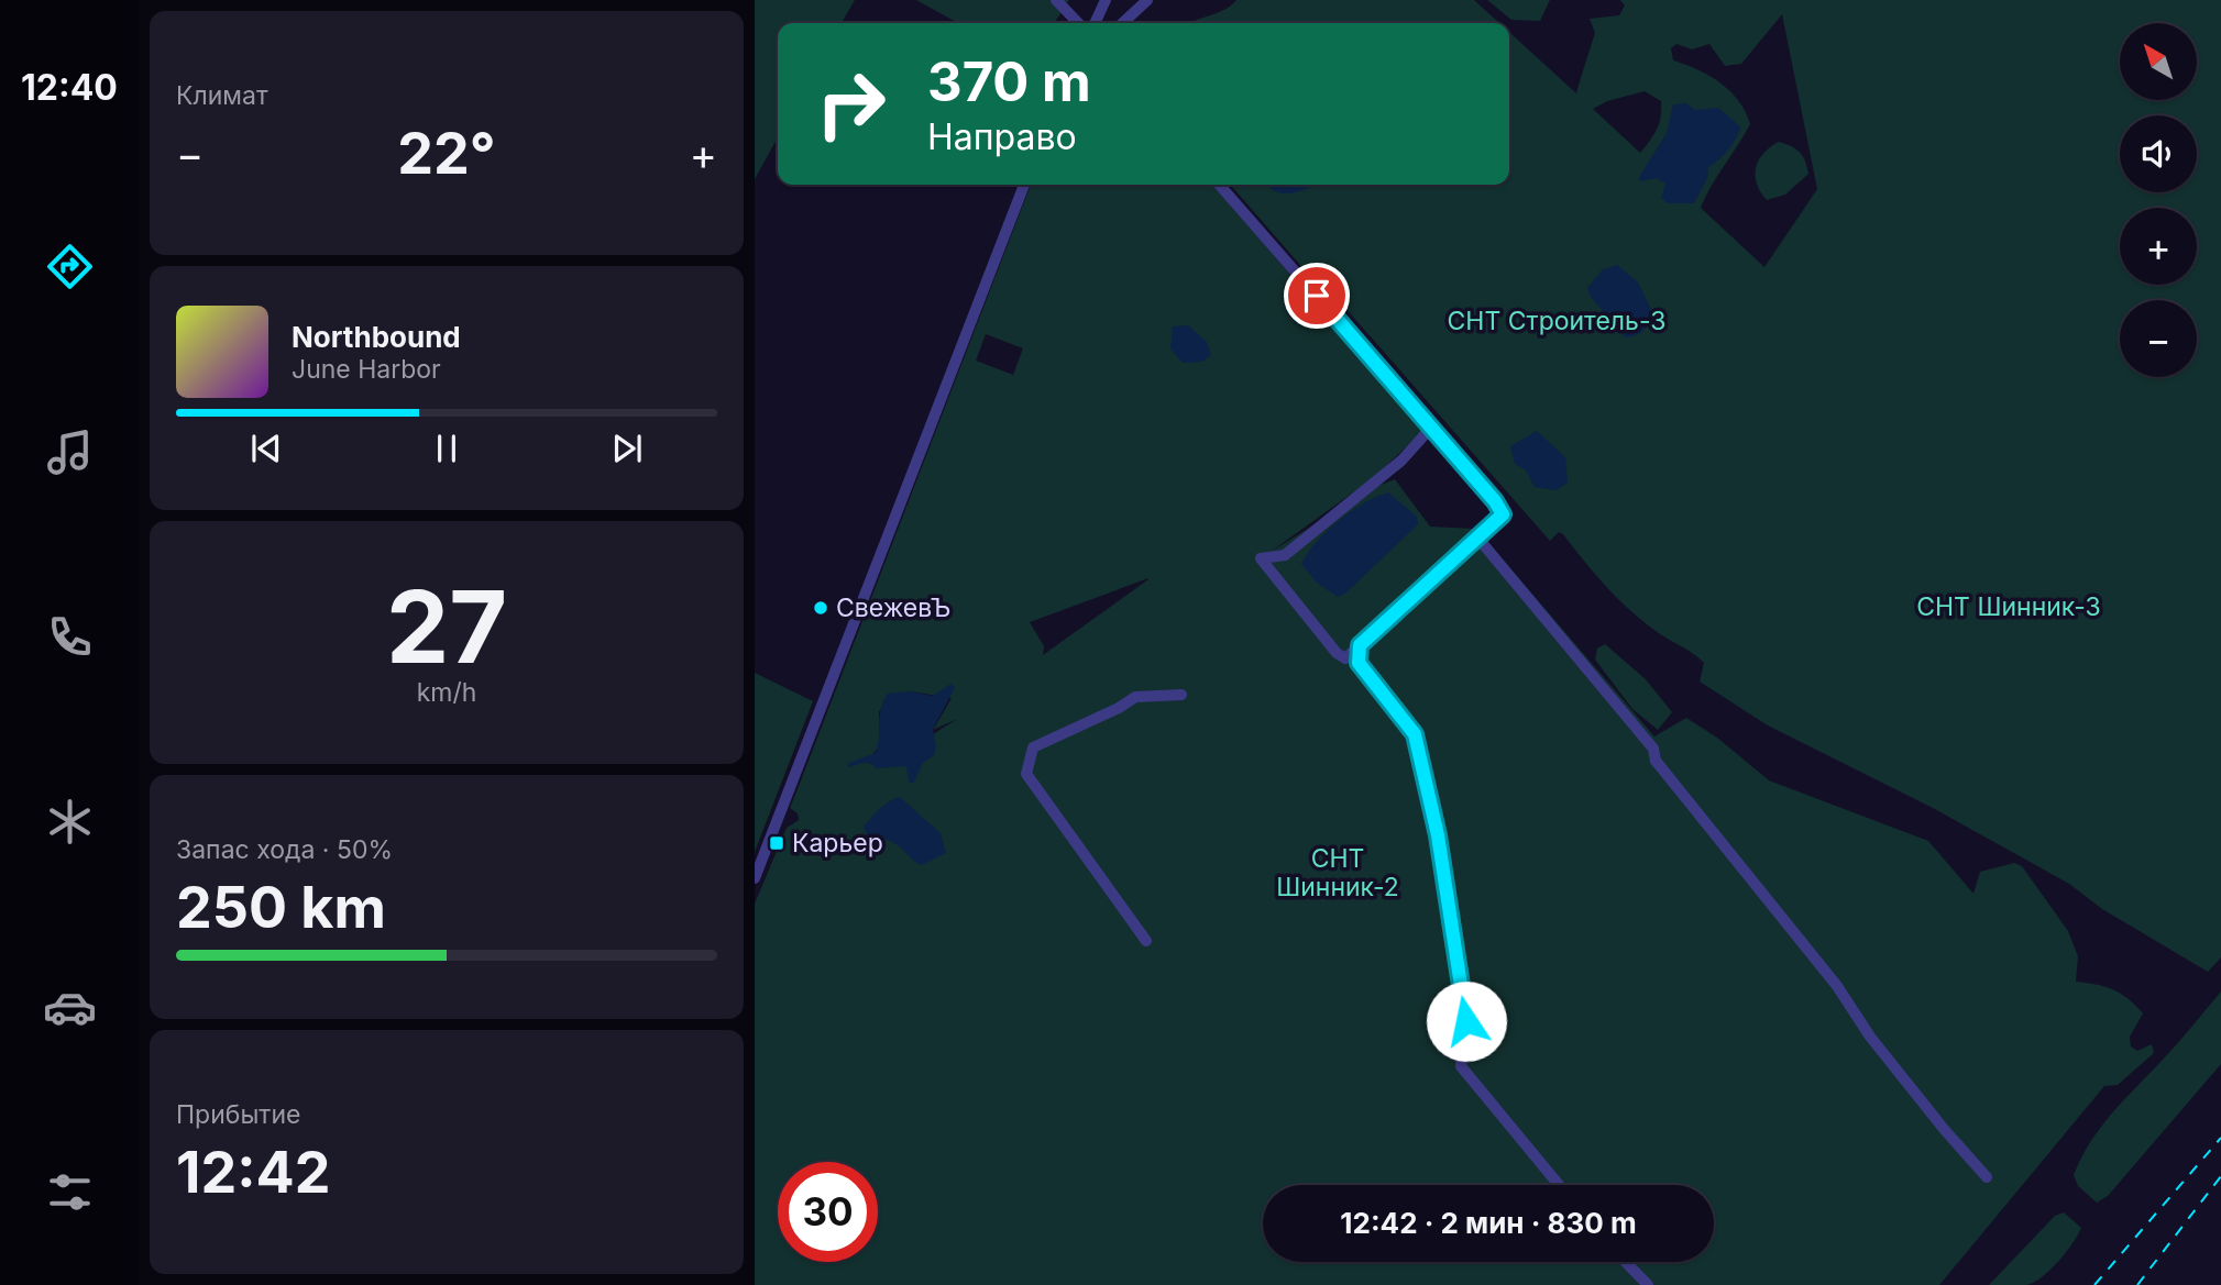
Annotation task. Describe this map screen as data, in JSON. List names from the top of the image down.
{
  "parks": ["СНТ Строитель-3", "СНТ Шинник-3", "СНТ Шинник-2"],
  "places": {
    "other": ["СвежевЪ"],
    "transit": ["Карьер"]
  },
  "north": "top left",
  "page": {
    "tabs": "12:40",
    "tile": [
      "Климат",
      ["27", "km/h"],
      ["Запас хода · 50%", "250 km"],
      ["Прибытие", "12:42"]
    ],
    "map_buttons": ["+", "−"],
    "turn": ["370 m", "Направо"],
    "heat": ["−", "22°", "+"],
    "song": ["Northbound", "June Harbor"],
    "limit": "30",
    "trip": "12:42 · 2 мин · 830 m"
  }
}
